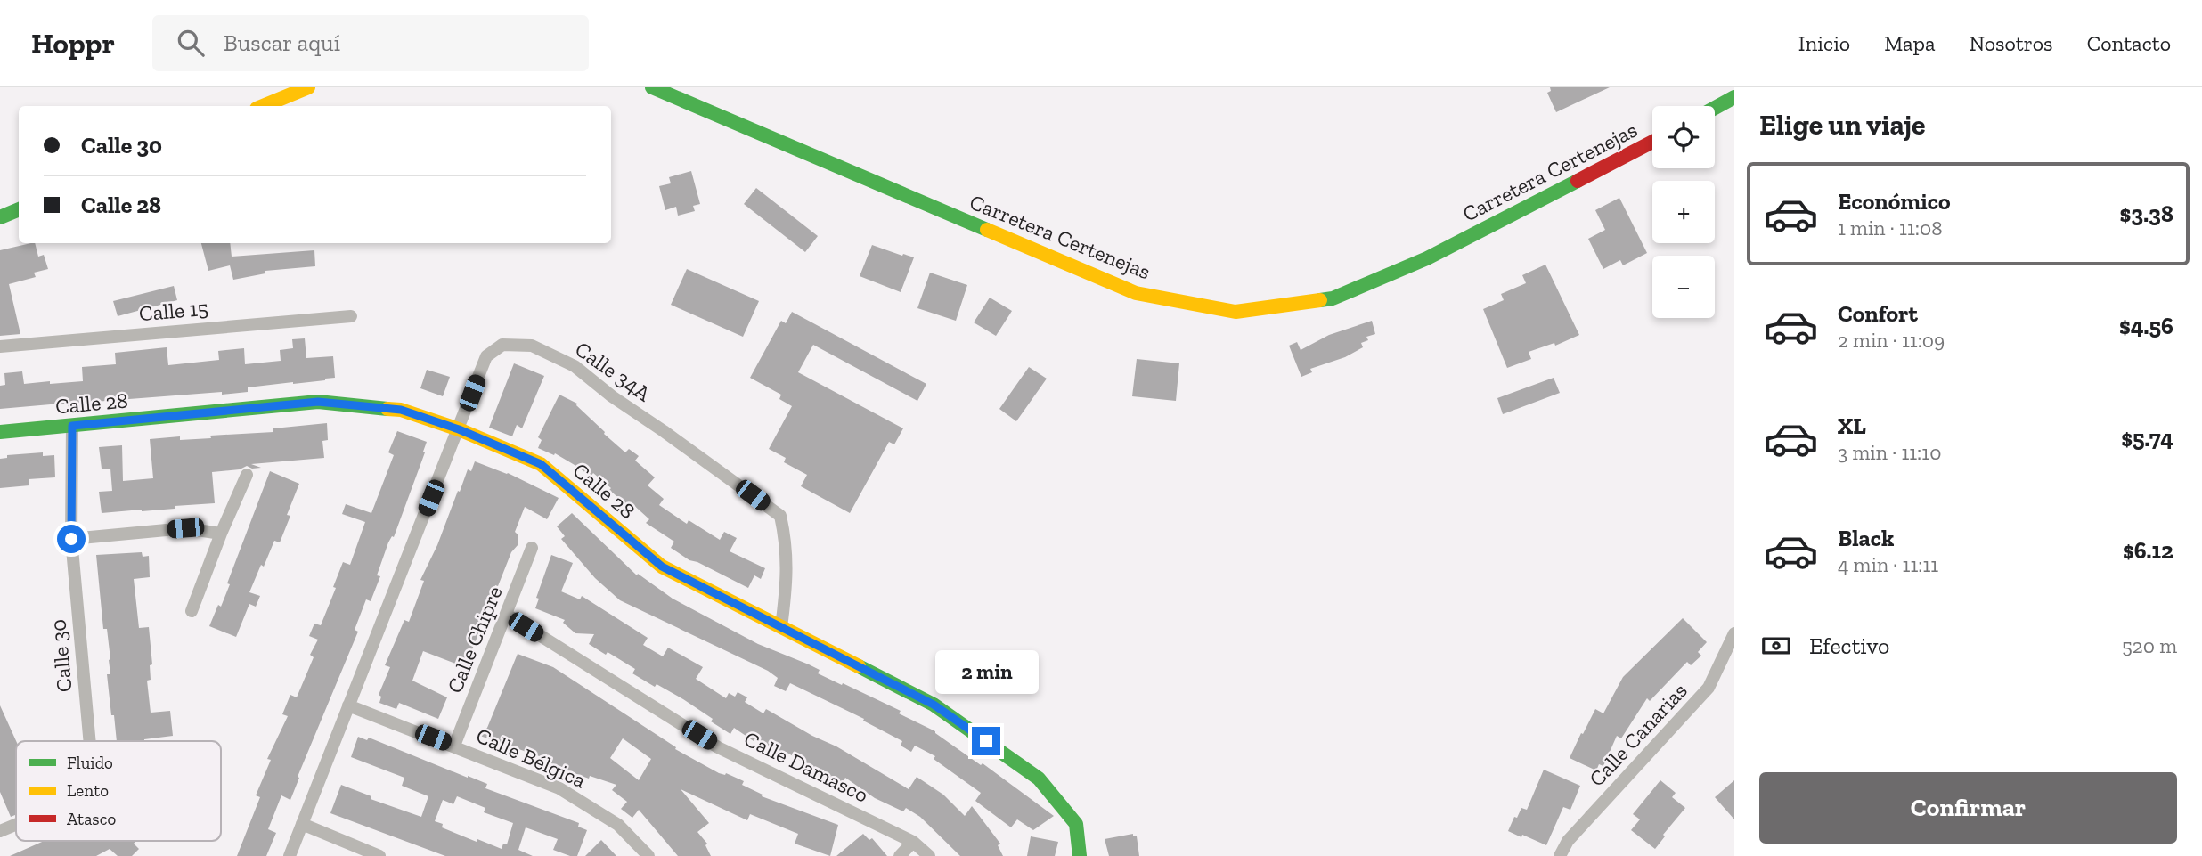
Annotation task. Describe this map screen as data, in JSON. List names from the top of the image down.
{
  "streets": {
    "street": [
      "Carretera Certenejas",
      "Calle 15",
      "Calle 34A",
      "Calle 28",
      "Calle Chipre",
      "Calle 30",
      "Calle Canarias",
      "Calle Bélgica",
      "Calle Damasco"
    ]
  },
  "crossings": [
    ["Calle 34A", "Calle 28"],
    ["Calle 34A", "Calle Bélgica"],
    ["Calle 28", "Calle 30"],
    ["Calle Chipre", "Calle Bélgica"],
    ["Calle Chipre", "Calle Damasco"]
  ],
  "legend": ["Fluido", "Lento", "Atasco"],
  "page": {
    "header": "Hoppr",
    "search": "Buscar aquí",
    "nav": [
      "Inicio",
      "Mapa",
      "Nosotros",
      "Contacto"
    ],
    "heading": "Elige un viaje",
    "map_buttons": ["+", "−"],
    "banner": ["Calle 30", "Calle 28"],
    "list": [
      {
        "name": "Económico",
        "note": "1 min · 11:08",
        "value": "$3.38"
      },
      {
        "name": "Confort",
        "note": "2 min · 11:09",
        "value": "$4.56"
      },
      {
        "name": "XL",
        "note": "3 min · 11:10",
        "value": "$5.74"
      },
      {
        "name": "Black",
        "note": "4 min · 11:11",
        "value": "$6.12"
      }
    ],
    "pay": ["Efectivo", "520 m"],
    "bubble": "2 min",
    "buttons": "Confirmar"
  }
}
